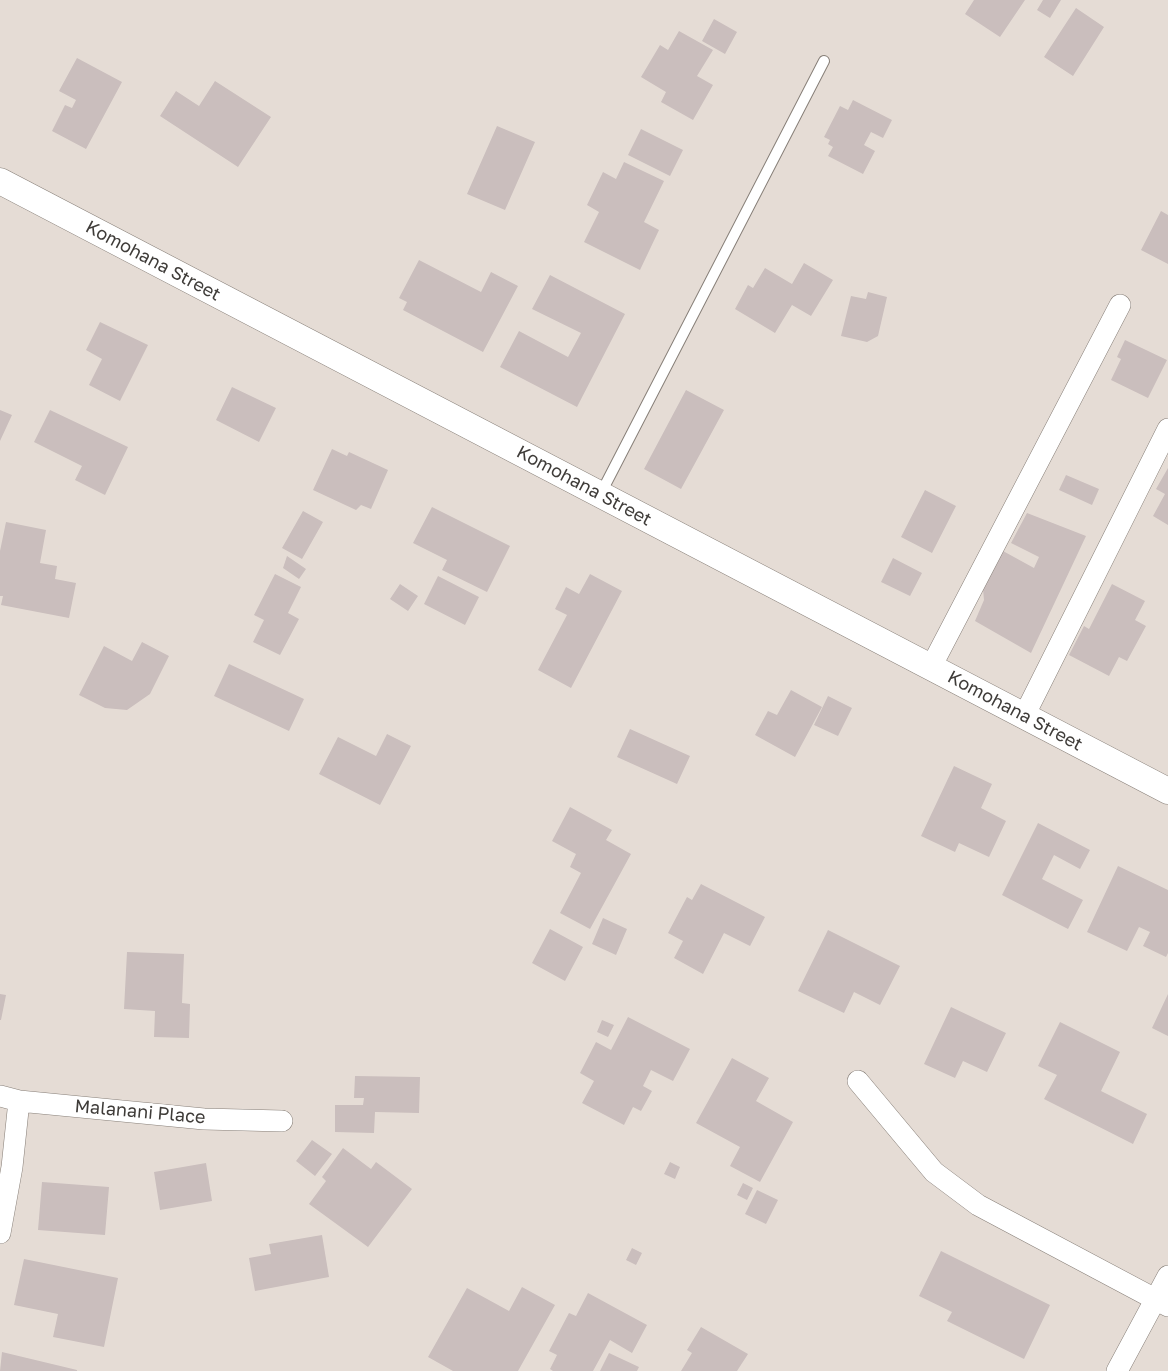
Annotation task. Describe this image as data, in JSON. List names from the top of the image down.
{
  "streets": {
    "street": ["Komohana Street", "Malanani Place"]
  }
}
